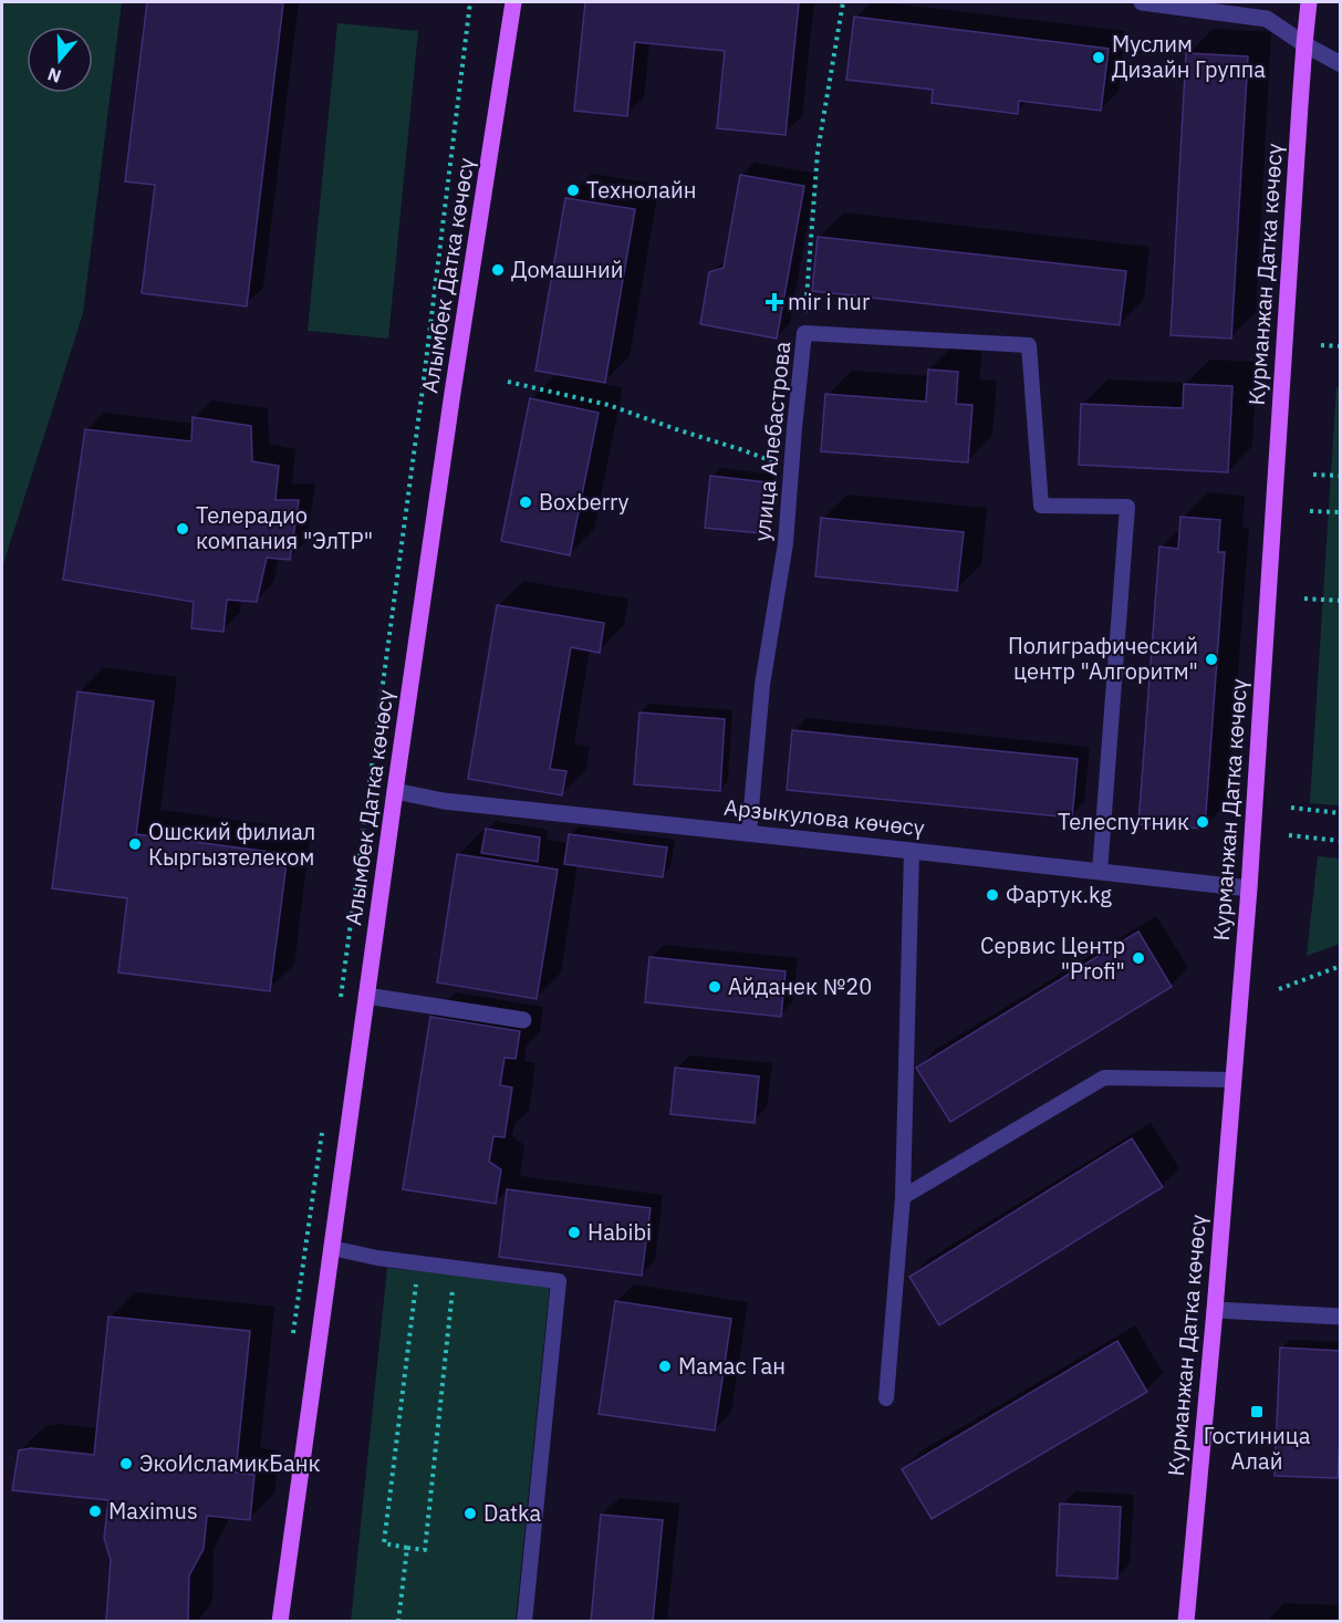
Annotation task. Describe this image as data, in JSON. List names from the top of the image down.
{
  "streets": {
    "main road": ["Курманжан Датка көчөсү", "Алымбек Датка көчөсү"],
    "street": ["Арзыкулова көчөсү"],
    "lane": ["улица Алебастрова"]
  },
  "crossings": [
    ["Курманжан Датка көчөсү", "Арзыкулова көчөсү"],
    ["Алымбек Датка көчөсү", "Арзыкулова көчөсү"],
    ["улица Алебастрова", "Арзыкулова көчөсү"]
  ],
  "places": {
    "other": [
      "Муслим Дизайн Группа",
      "Технолайн",
      "Домашний",
      "Boxberry",
      "Телерадио компания \"ЭлТР\"",
      "Полиграфический центр \"Алгоритм\"",
      "Телеспутник",
      "Ошский филиал Кыргызтелеком",
      "Фартук.kg",
      "Сервис Центр \"Profi\"",
      "Айданек №20",
      "Habibi",
      "Мамас Ган",
      "ЭкоИсламикБанк",
      "Maximus",
      "Datka"
    ],
    "health": ["mir i nur"],
    "transit": ["Гостиница Алай"]
  },
  "north": "bottom"
}
